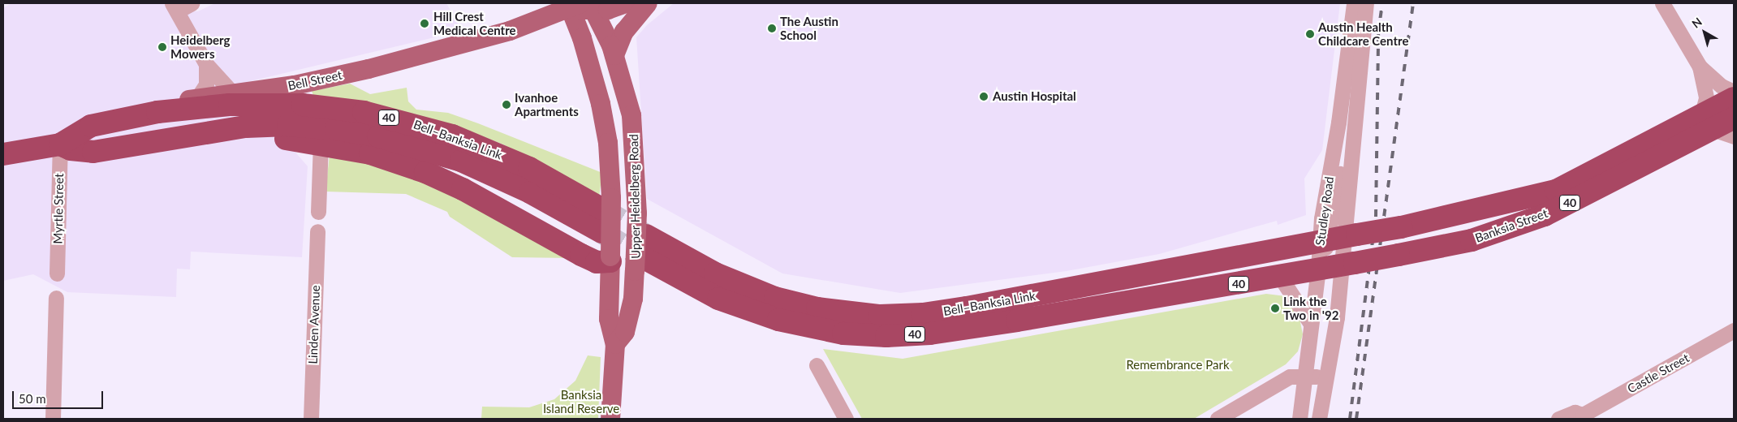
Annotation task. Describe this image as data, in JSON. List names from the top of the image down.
{
  "streets": {
    "highway": [
      "Bell Street",
      "40",
      "Bell–Banksia Link",
      "Banksia Street"
    ],
    "main road": ["Upper Heidelberg Road"],
    "street": [
      "Myrtle Street",
      "Studley Road",
      "Linden Avenue",
      "Castle Street"
    ]
  },
  "crossings": [
    ["Bell Street", "Bell–Banksia Link"],
    ["Bell Street", "Upper Heidelberg Road"],
    ["Bell Street", "Myrtle Street"],
    ["Bell–Banksia Link", "Upper Heidelberg Road"],
    ["Bell–Banksia Link", "Studley Road"],
    ["Bell–Banksia Link", "Banksia Street"],
    ["Studley Road", "Banksia Street"]
  ],
  "parks": ["Remembrance Park", "Banksia Island Reserve"],
  "places": [
    "Hill Crest Medical Centre",
    "The Austin School",
    "Austin Health Childcare Centre",
    "Heidelberg Mowers",
    "Austin Hospital",
    "Ivanhoe Apartments",
    "Link the Two in '92"
  ],
  "scale_bar": "50 m",
  "north": "top left"
}
